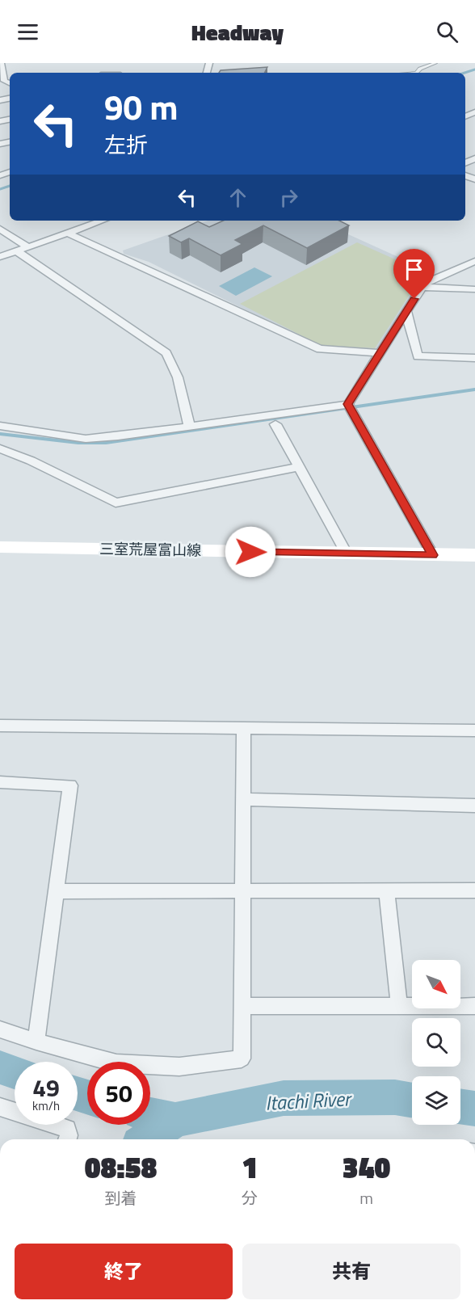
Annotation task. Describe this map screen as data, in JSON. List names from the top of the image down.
{
  "streets": {
    "main road": ["三室荒屋富山線"]
  },
  "water": ["Itachi River"],
  "north": "bottom right",
  "page": {
    "header": "Headway",
    "turn": ["90 m", "左折"],
    "speed": "49 km/h",
    "limit": "50",
    "eta": [
      "08:58",
      "到着",
      "1",
      "分",
      "340",
      "m"
    ],
    "buttons": ["終了", "共有"]
  }
}
